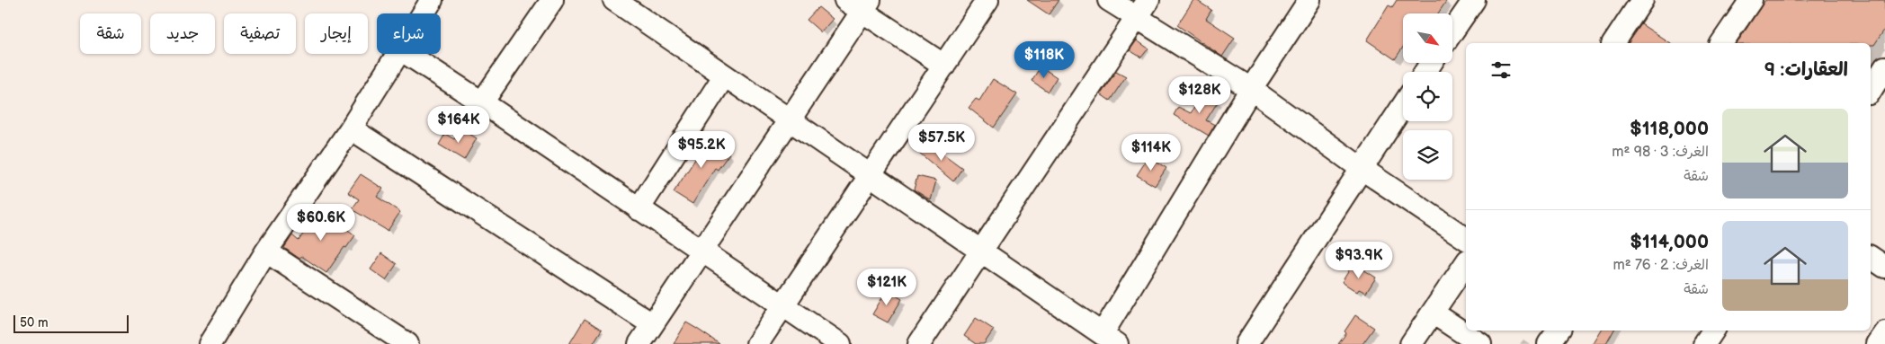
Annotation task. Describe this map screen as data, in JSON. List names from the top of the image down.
{
  "scale_bar": "50 m",
  "north": "bottom right",
  "page": {
    "chip": [
      "شراء",
      "إيجار",
      "تصفية",
      "جديد",
      "شقة"
    ],
    "price": [
      "$118K",
      "$128K",
      "$164K",
      "$57.5K",
      "$95.2K",
      "$114K",
      "$60.6K",
      "$93.9K",
      "$121K"
    ],
    "heading": "العقارات: 9",
    "list": [
      {
        "name": "$118,000",
        "note": "الغرف: 3 · 98 m² · شقة"
      },
      {
        "name": "$114,000",
        "note": "الغرف: 2 · 76 m² · شقة"
      }
    ],
    "scale": "50 m"
  }
}
